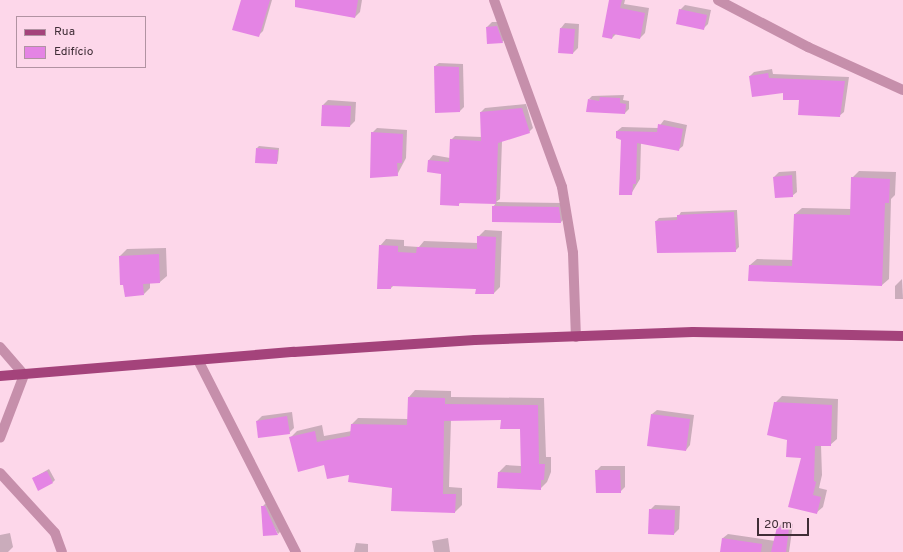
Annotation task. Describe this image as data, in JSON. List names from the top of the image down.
{
  "legend": ["Rua", "Edifício"],
  "scale_bar": "20 m"
}
